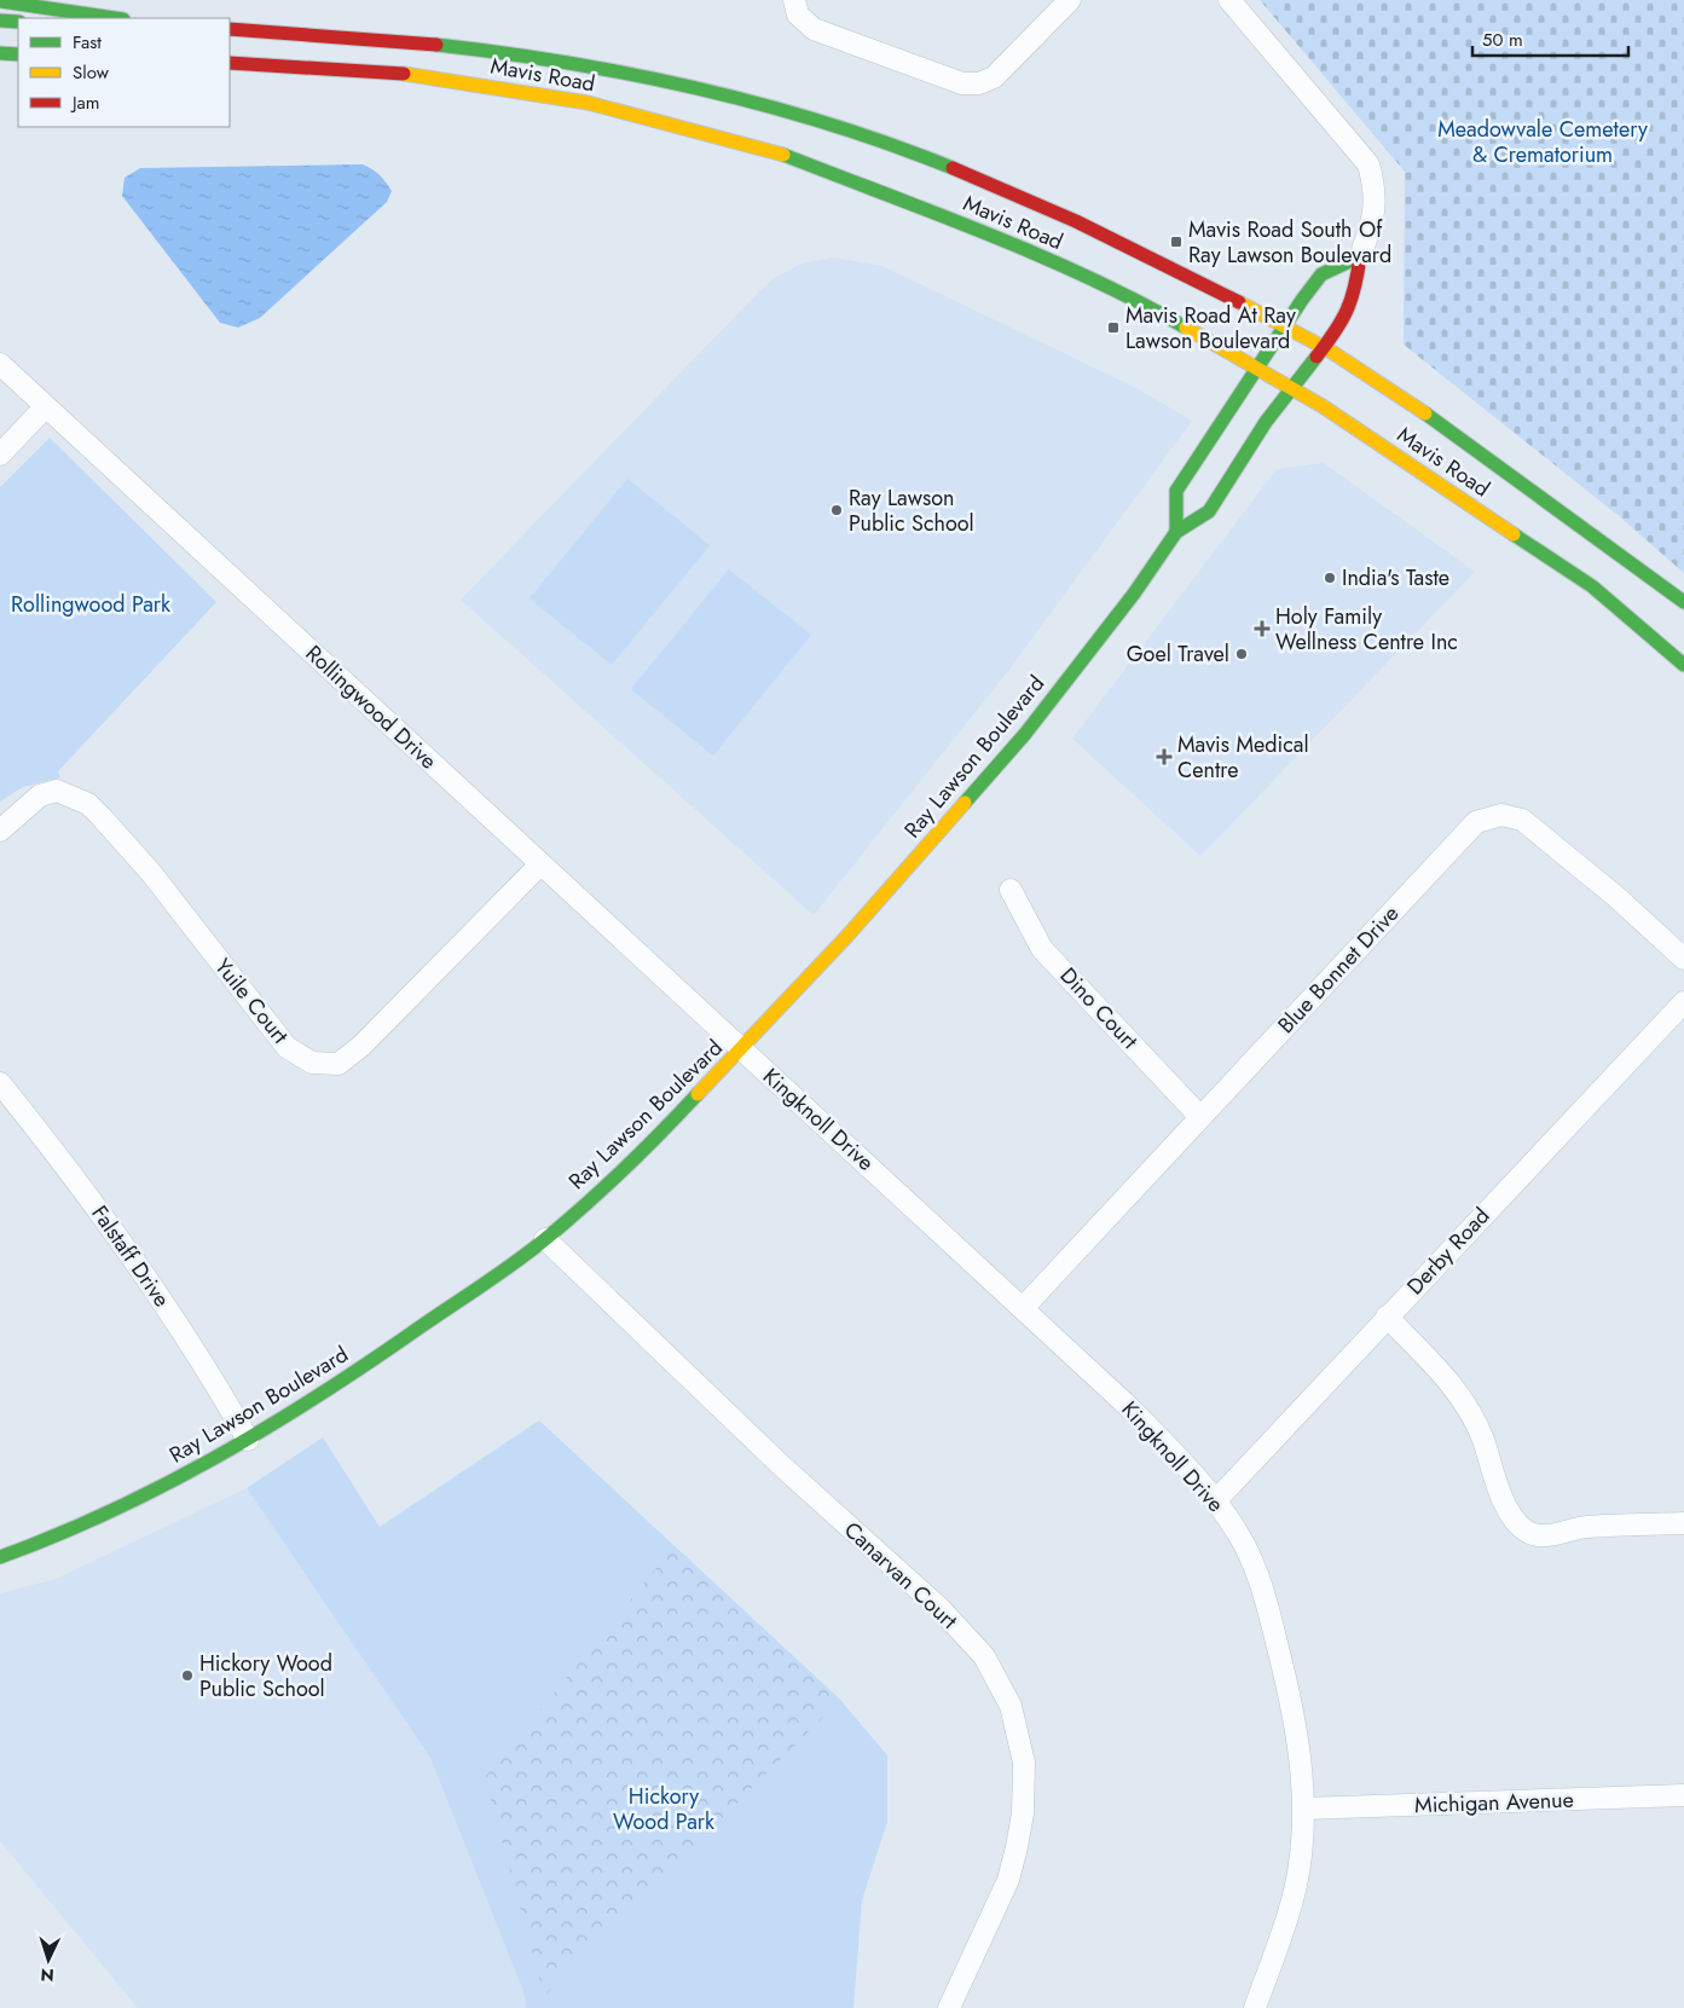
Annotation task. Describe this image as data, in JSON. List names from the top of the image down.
{
  "streets": {
    "main road": ["Mavis Road", "Ray Lawson Boulevard"],
    "street": [
      "Rollingwood Drive",
      "Blue Bonnet Drive",
      "Yuile Court",
      "Dino Court",
      "Kingknoll Drive",
      "Derby Road",
      "Falstaff Drive",
      "Canarvan Court",
      "Michigan Avenue"
    ]
  },
  "crossings": [
    ["Mavis Road", "Ray Lawson Boulevard"],
    ["Rollingwood Drive", "Ray Lawson Boulevard"],
    ["Rollingwood Drive", "Yuile Court"],
    ["Rollingwood Drive", "Kingknoll Drive"],
    ["Ray Lawson Boulevard", "Kingknoll Drive"],
    ["Ray Lawson Boulevard", "Falstaff Drive"],
    ["Ray Lawson Boulevard", "Canarvan Court"],
    ["Blue Bonnet Drive", "Dino Court"],
    ["Blue Bonnet Drive", "Kingknoll Drive"],
    ["Kingknoll Drive", "Derby Road"],
    ["Kingknoll Drive", "Michigan Avenue"]
  ],
  "parks": ["Meadowvale Cemetery & Crematorium", "Rollingwood Park", "Hickory Wood Park"],
  "places": {
    "transit": ["Mavis Road South Of Ray Lawson Boulevard", "Mavis Road At Ray Lawson Boulevard"],
    "other": [
      "Ray Lawson Public School",
      "India's Taste",
      "Goel Travel",
      "Hickory Wood Public School"
    ],
    "health": ["Holy Family Wellness Centre Inc", "Mavis Medical Centre"]
  },
  "legend": ["Fast", "Slow", "Jam"],
  "scale_bar": "50 m",
  "north": "bottom"
}
